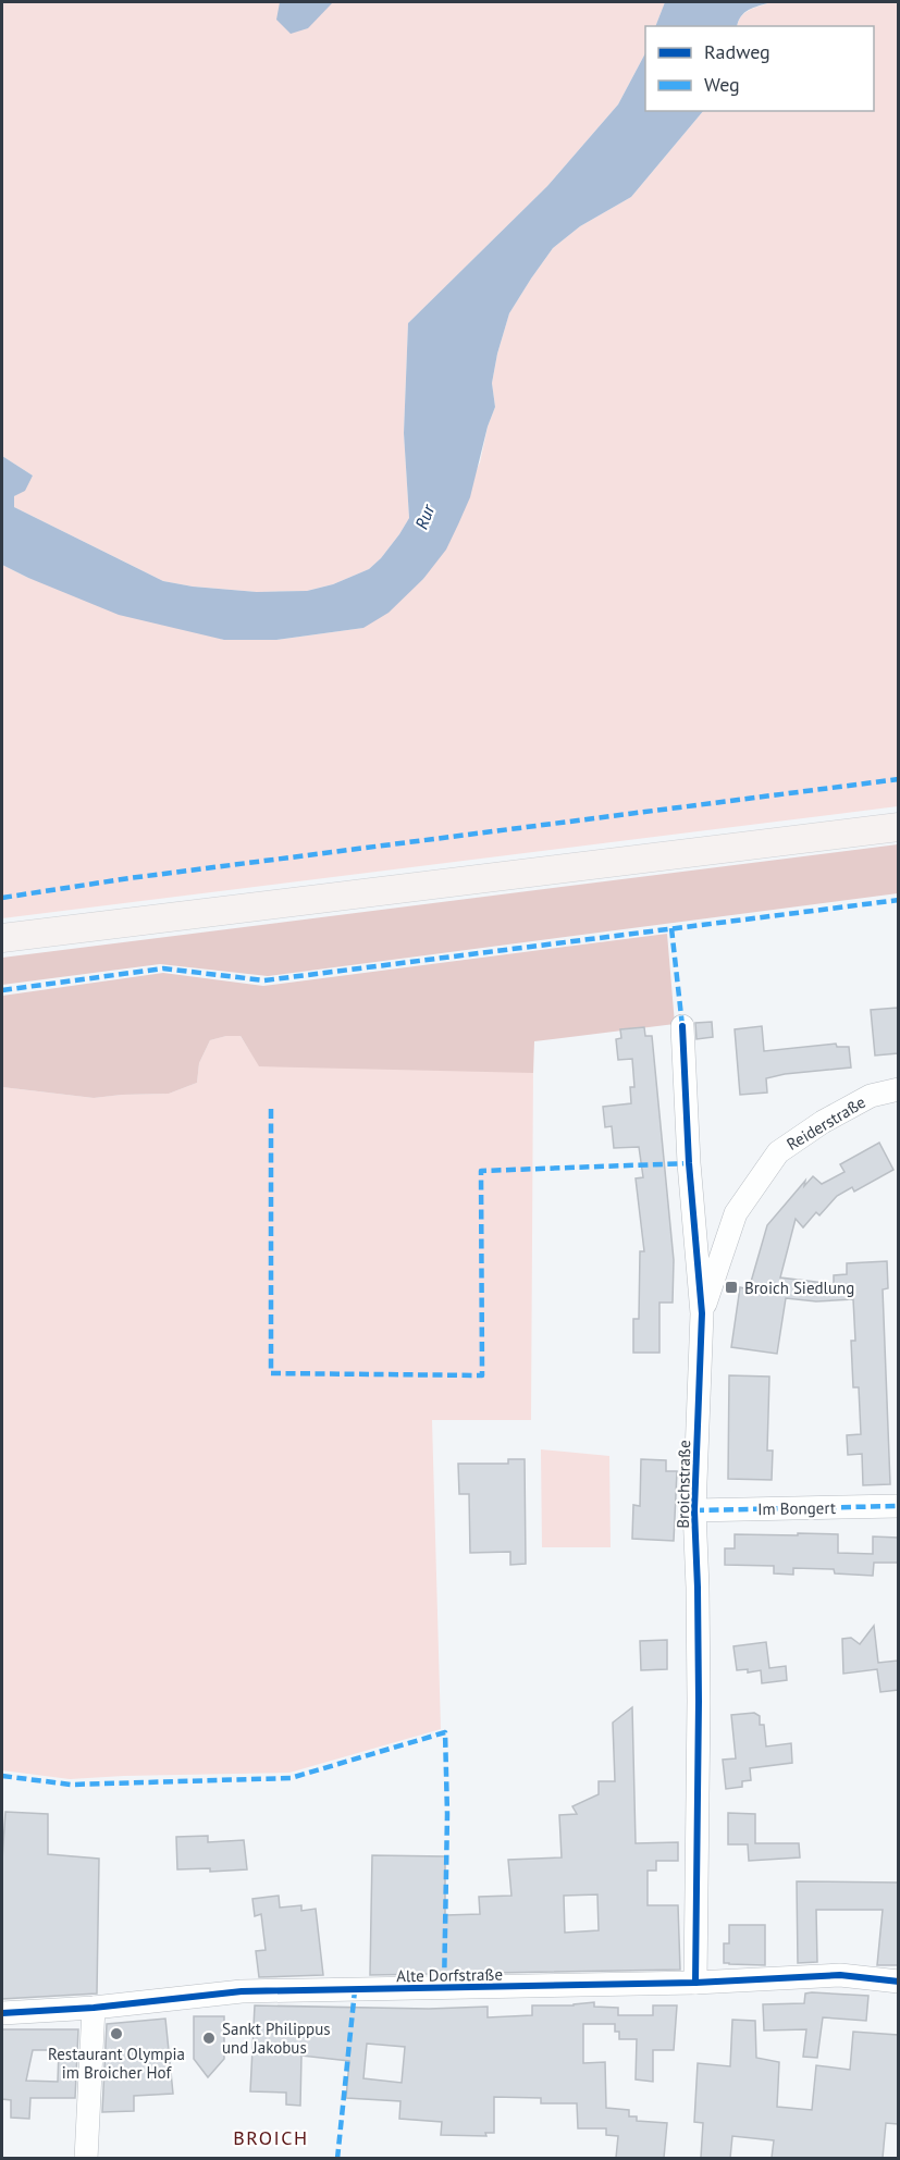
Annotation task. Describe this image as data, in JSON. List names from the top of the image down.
{
  "streets": {
    "street": [
      "Reiderstraße",
      "Broichstraße",
      "Im Bongert",
      "Alte Dorfstraße"
    ]
  },
  "crossings": [
    ["Reiderstraße", "Broichstraße"],
    ["Broichstraße", "Im Bongert"],
    ["Broichstraße", "Alte Dorfstraße"]
  ],
  "districts": ["BROICH"],
  "water": ["Rur"],
  "places": {
    "transit": ["Broich Siedlung"],
    "other": ["Restaurant Olympia im Broicher Hof", "Sankt Philippus und Jakobus"]
  },
  "legend": ["Radweg", "Weg"]
}
